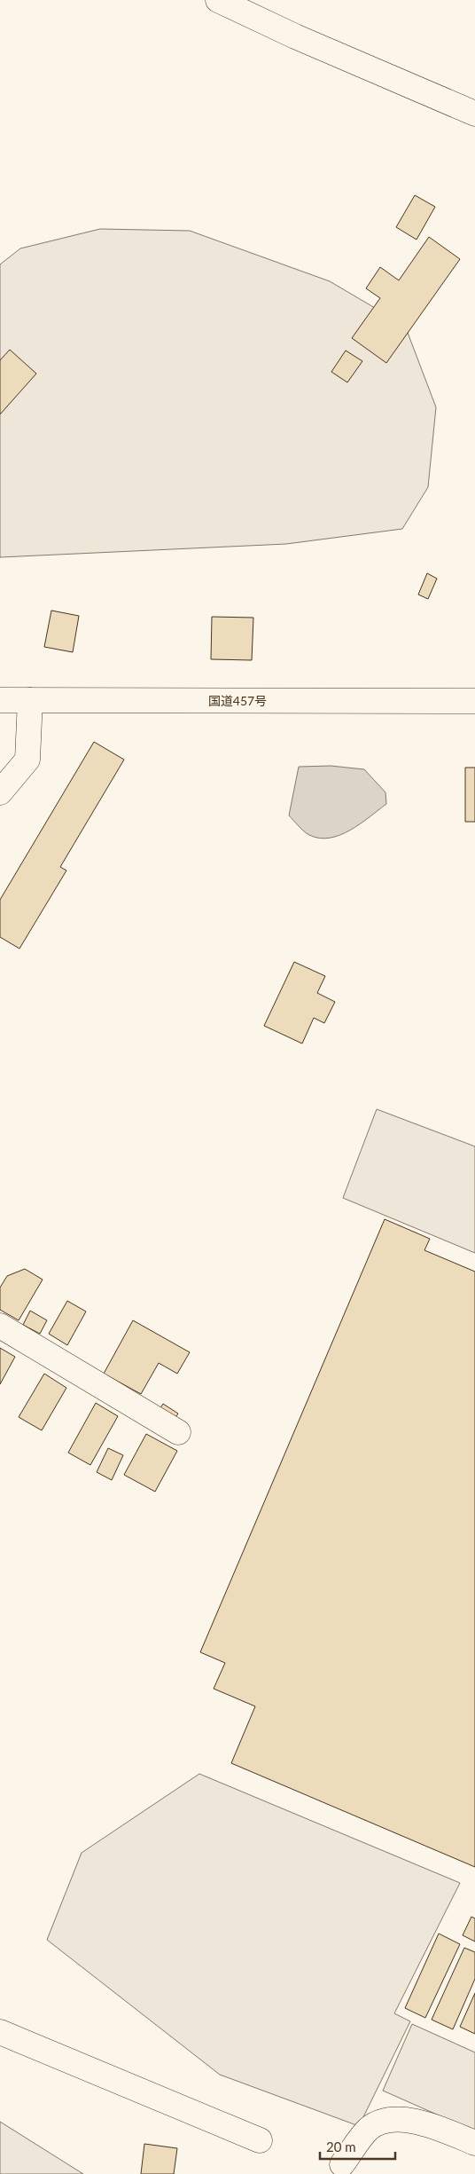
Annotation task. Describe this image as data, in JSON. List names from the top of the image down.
{
  "streets": {
    "main road": ["国道457号"]
  },
  "scale_bar": "20 m"
}
